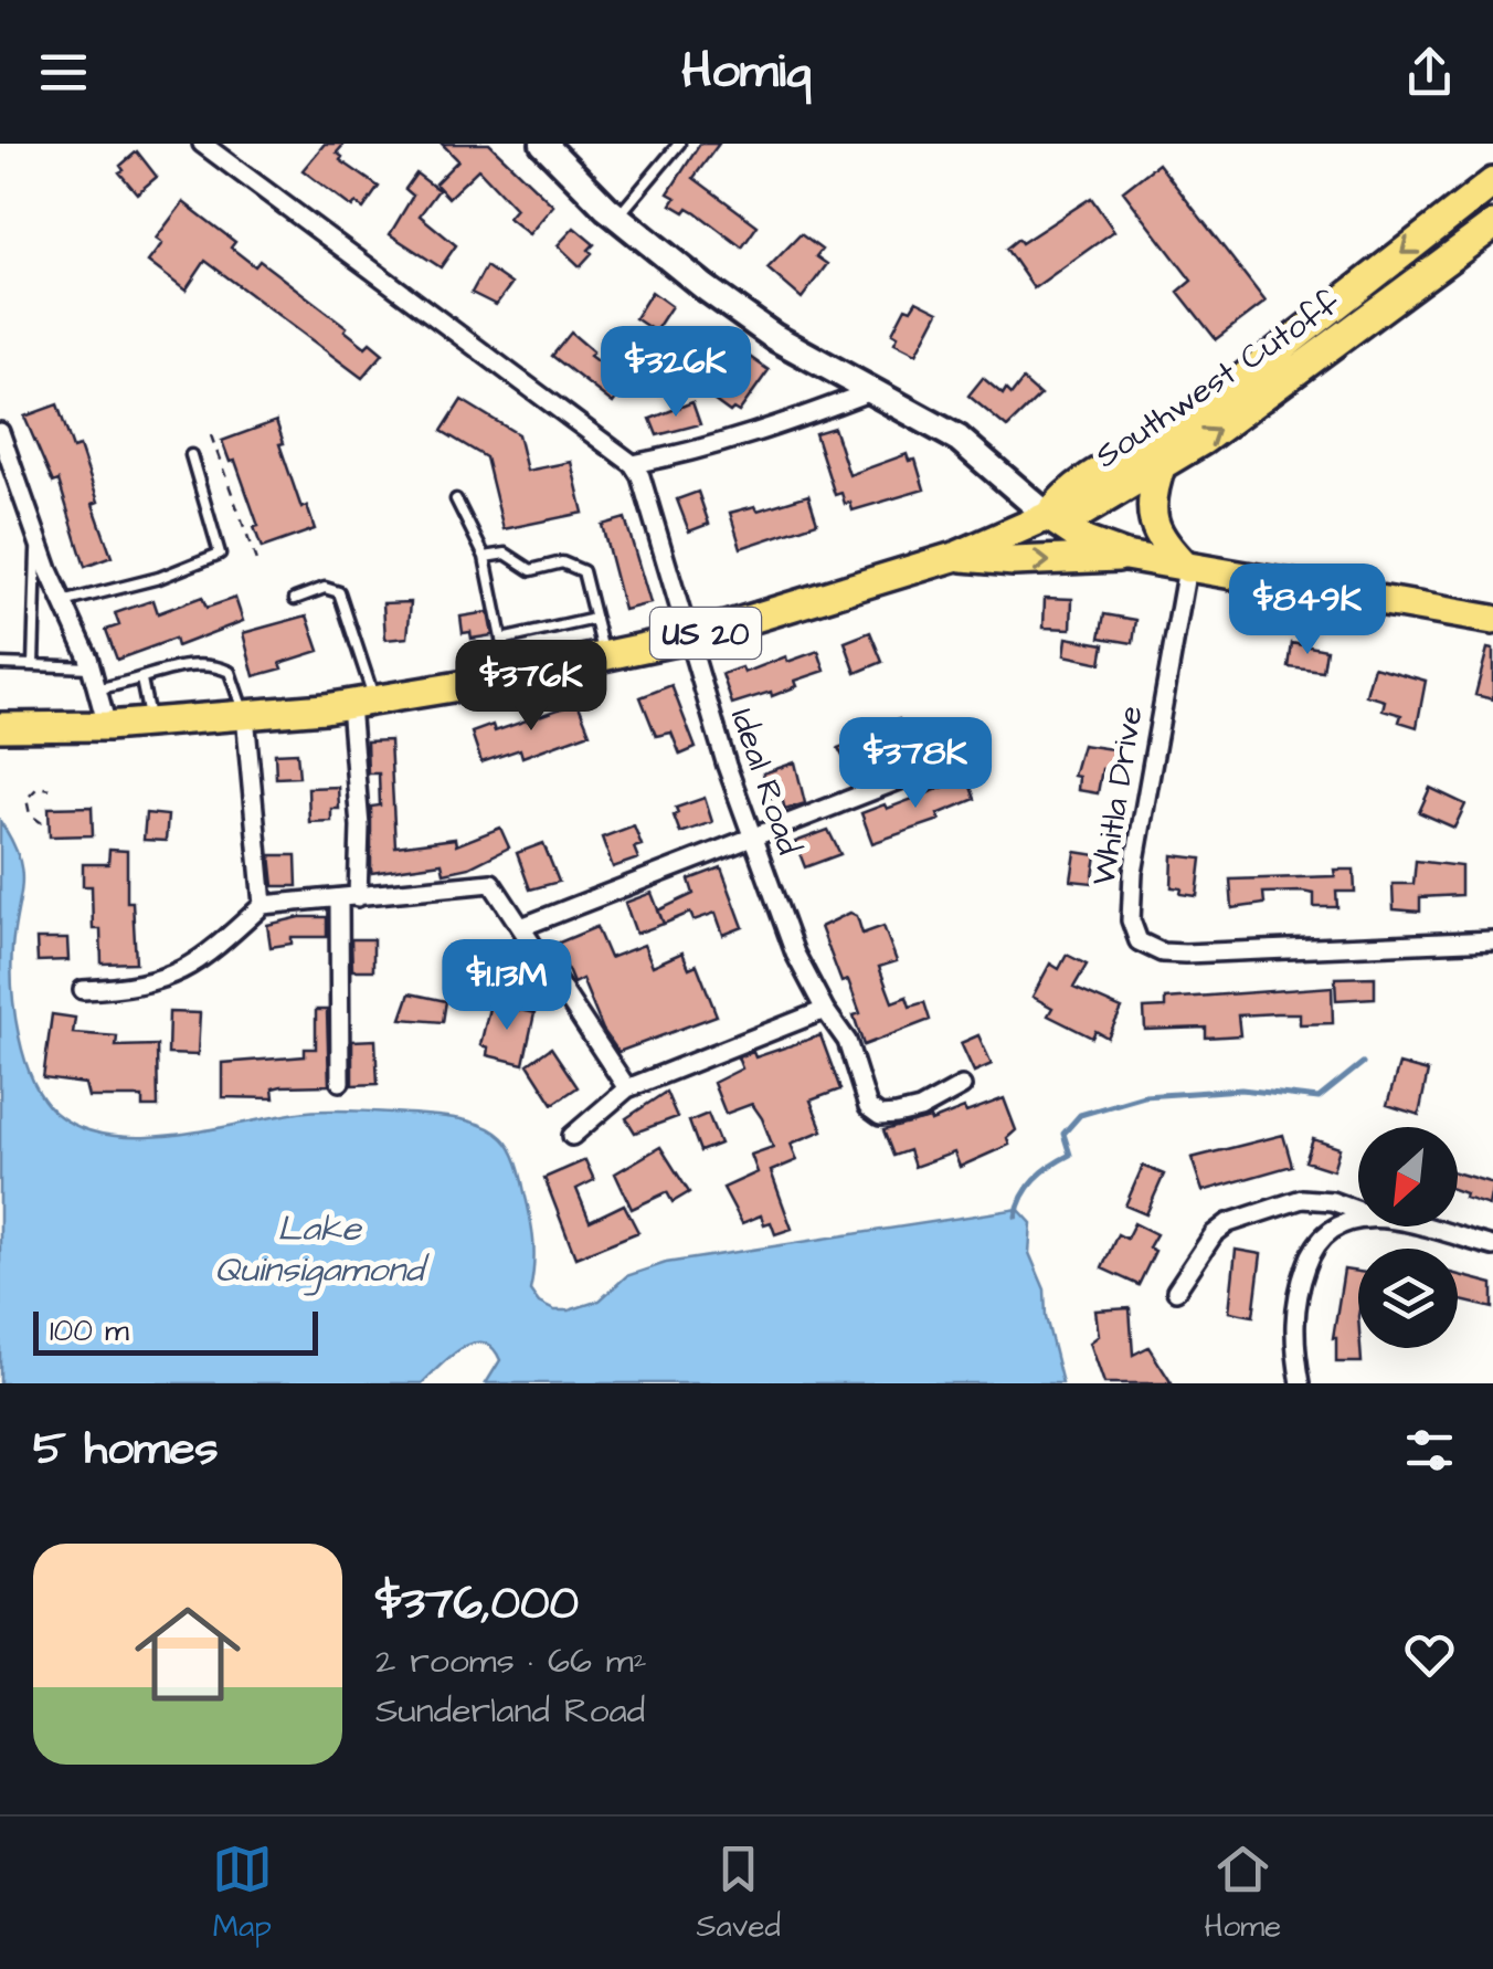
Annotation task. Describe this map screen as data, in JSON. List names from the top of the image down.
{
  "streets": {
    "main road": ["Southwest Cutoff", "US 20"],
    "street": ["Ideal Road", "Whitla Drive"]
  },
  "crossings": [
    ["Southwest Cutoff", "US 20"],
    ["US 20", "Ideal Road"]
  ],
  "water": ["Lake Quinsigamond"],
  "scale_bar": "100 m",
  "north": "bottom left",
  "page": {
    "header": "Homiq",
    "price": [
      "$326K",
      "$849K",
      "$376K",
      "$378K",
      "$1.13M"
    ],
    "scale": "100 m",
    "heading": "5 homes",
    "list": [
      {
        "name": "$376,000",
        "note": "2 rooms · 66 m² · Sunderland Road"
      }
    ],
    "tabs": ["Map", "Saved", "Home"]
  }
}
